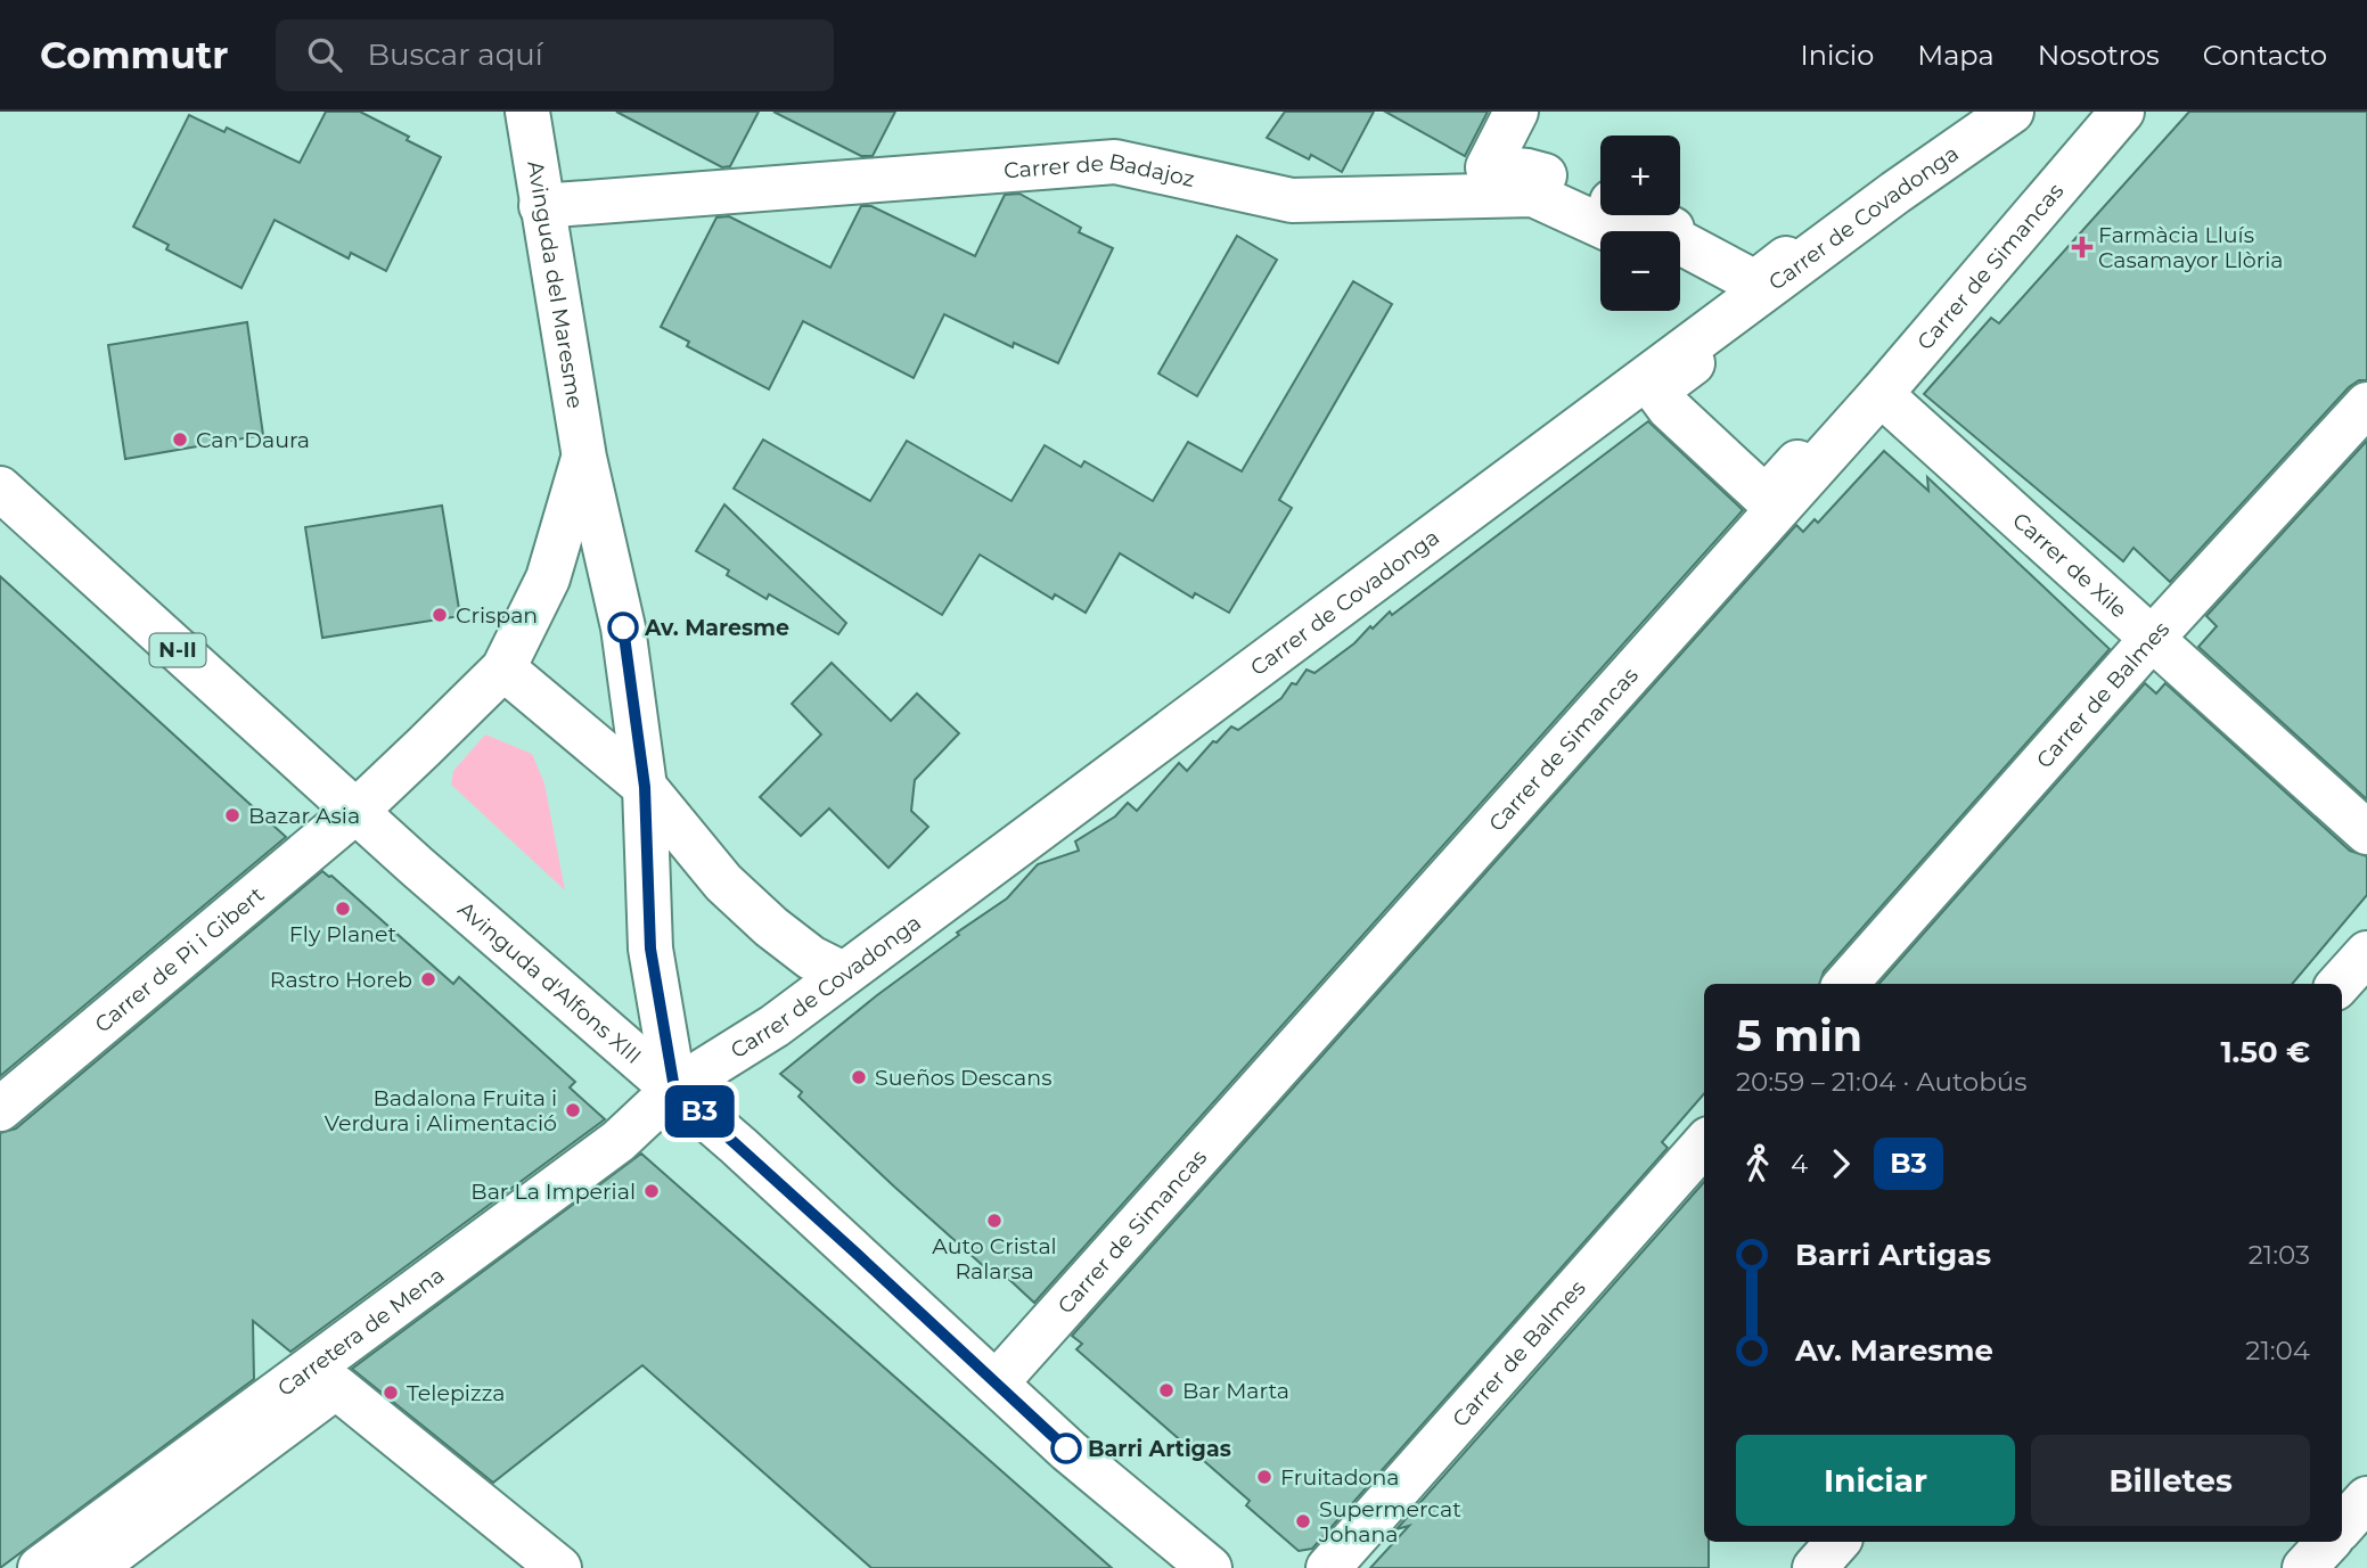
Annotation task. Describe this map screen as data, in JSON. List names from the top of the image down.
{
  "streets": {
    "street": [
      "Carrer de Badajoz",
      "Carrer de Covadonga",
      "Carrer de Simancas",
      "Avinguda del Maresme",
      "Carrer de Xile",
      "N-II",
      "Carrer de Balmes",
      "Carrer de Pi i Gibert",
      "Avinguda d'Alfons XIII",
      "Carretera de Mena"
    ]
  },
  "crossings": [
    ["Carrer de Badajoz", "Avinguda del Maresme"],
    ["Carrer de Covadonga", "Avinguda del Maresme"],
    ["Carrer de Covadonga", "Avinguda d'Alfons XIII"],
    ["Carrer de Covadonga", "Carretera de Mena"],
    ["Carrer de Simancas", "Carrer de Xile"],
    ["Carrer de Simancas", "Avinguda d'Alfons XIII"],
    ["Avinguda del Maresme", "Carrer de Pi i Gibert"],
    ["Avinguda del Maresme", "Avinguda d'Alfons XIII"],
    ["Avinguda del Maresme", "Carretera de Mena"],
    ["Carrer de Xile", "Carrer de Balmes"],
    ["Carrer de Pi i Gibert", "Avinguda d'Alfons XIII"],
    ["Avinguda d'Alfons XIII", "Carretera de Mena"]
  ],
  "places": {
    "health": ["Farmàcia Lluís Casamayor Llòria"],
    "other": [
      "Can Daura",
      "Crispan",
      "Av. Maresme",
      "Bazar Asia",
      "Fly Planet",
      "Rastro Horeb",
      "Sueños Descans",
      "Badalona Fruita i Verdura i Alimentació",
      "Bar La Imperial",
      "Auto Cristal Ralarsa",
      "Bar Marta",
      "Telepizza",
      "Barri Artigas",
      "Fruitadona",
      "Supermercat Johana"
    ]
  },
  "lines": ["bus line B3"],
  "page": {
    "header": "Commutr",
    "search": "Buscar aquí",
    "nav": [
      "Inicio",
      "Mapa",
      "Nosotros",
      "Contacto"
    ],
    "on_map": "B3",
    "map_buttons": ["+", "−"],
    "heading": ["5 min", "20:59 – 21:04 · Autobús", "1.50 €"],
    "legs": ["4", "B3"],
    "list": [
      {
        "name": "Barri Artigas",
        "value": "21:03"
      },
      {
        "name": "Av. Maresme",
        "value": "21:04"
      }
    ],
    "buttons": ["Iniciar", "Billetes"]
  }
}
